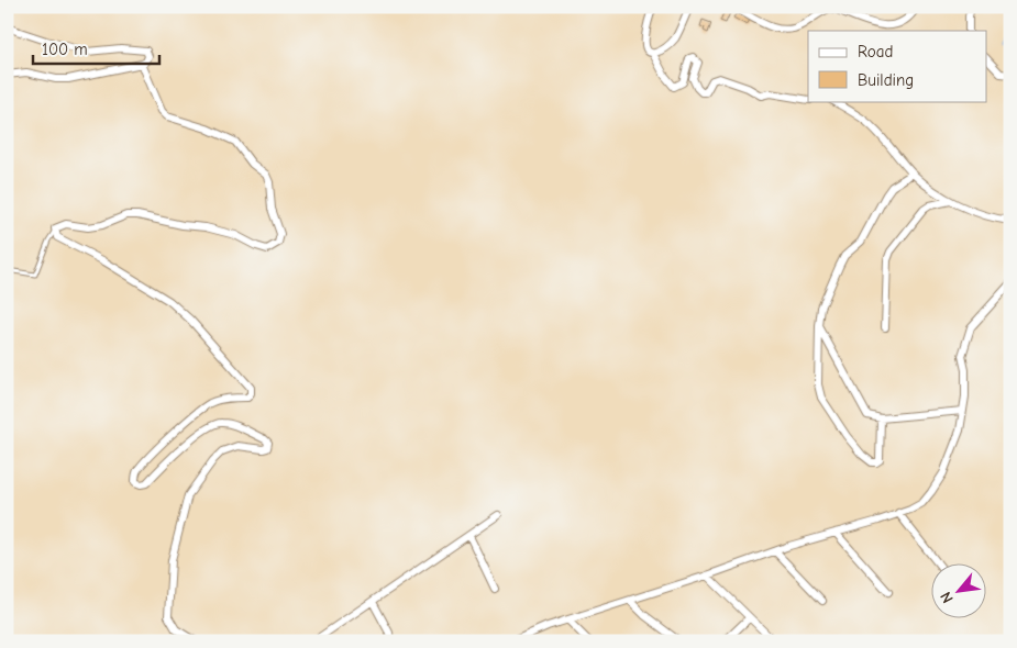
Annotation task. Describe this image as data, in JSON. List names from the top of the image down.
{
  "legend": ["Road", "Building"],
  "scale_bar": "100 m",
  "north": "bottom left"
}
